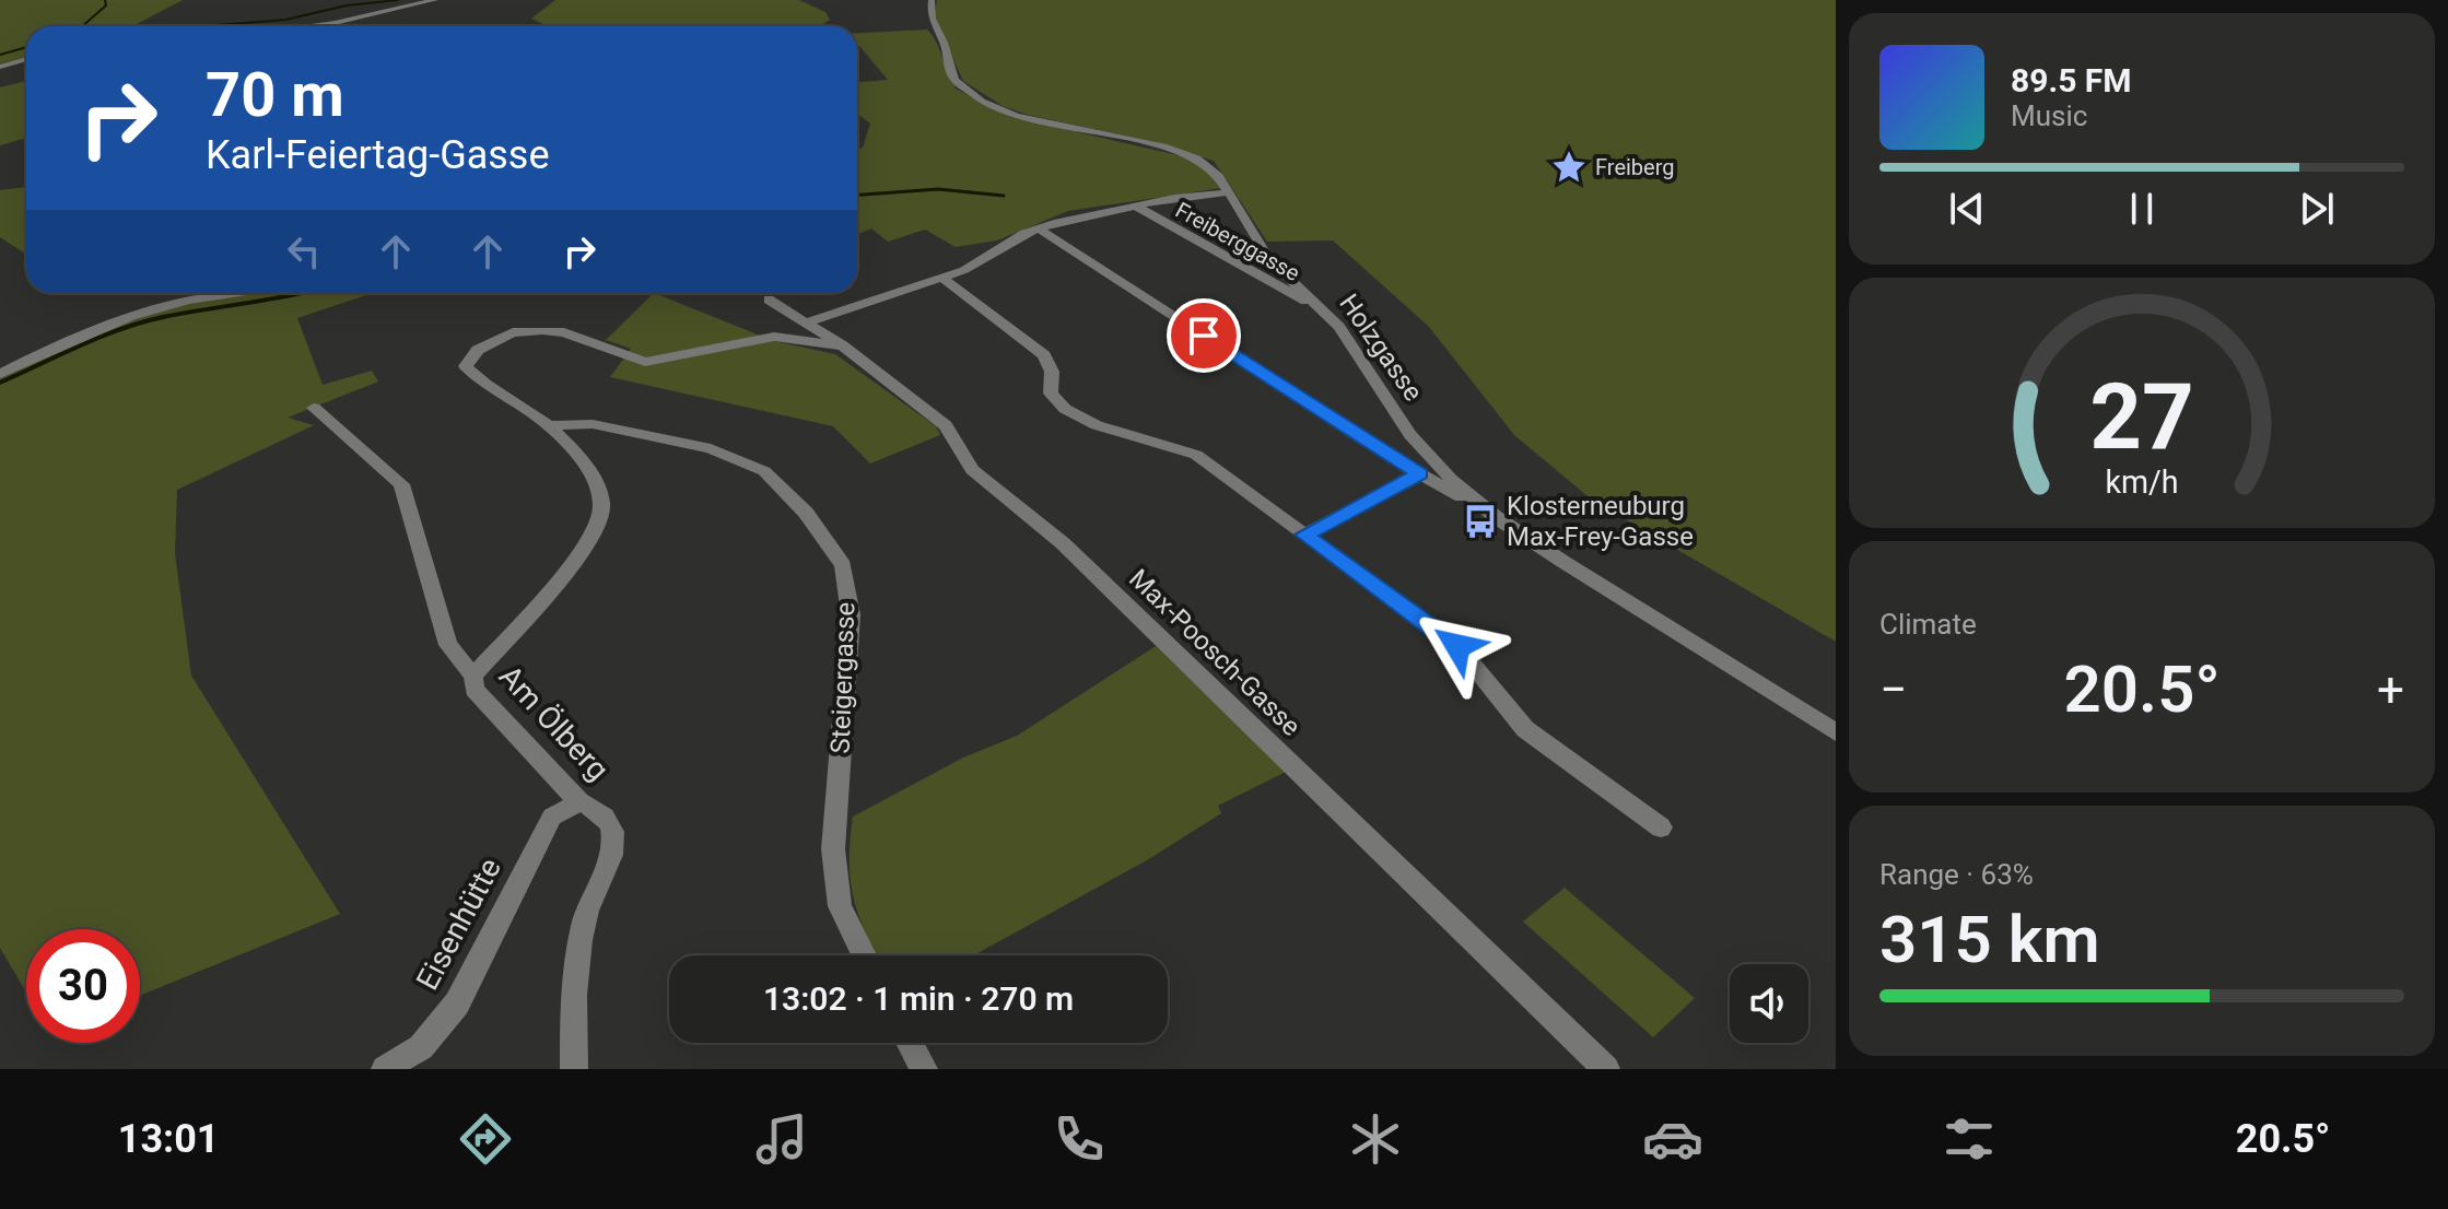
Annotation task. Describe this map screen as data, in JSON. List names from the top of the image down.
{
  "streets": {
    "street": [
      "Freiberggasse",
      "Holzgasse",
      "Max-Poosch-Gasse",
      "Steigergasse",
      "Am Ölberg",
      "Eisenhütte"
    ]
  },
  "crossings": [
    ["Freiberggasse", "Holzgasse"],
    ["Am Ölberg", "Eisenhütte"]
  ],
  "places": {
    "place": ["Freiberg"],
    "bus stop": ["Klosterneuburg Max-Frey-Gasse"]
  },
  "page": {
    "turn": ["70 m", "Karl-Feiertag-Gasse"],
    "song": ["89.5 FM", "Music"],
    "tile": [
      "Climate",
      ["Range · 63%", "315 km"]
    ],
    "heat": ["−", "20.5°", "+"],
    "limit": "30",
    "trip": "13:02 · 1 min · 270 m",
    "tabs": ["13:01", "20.5°"],
    "gauge": ["27", "km/h"]
  }
}
